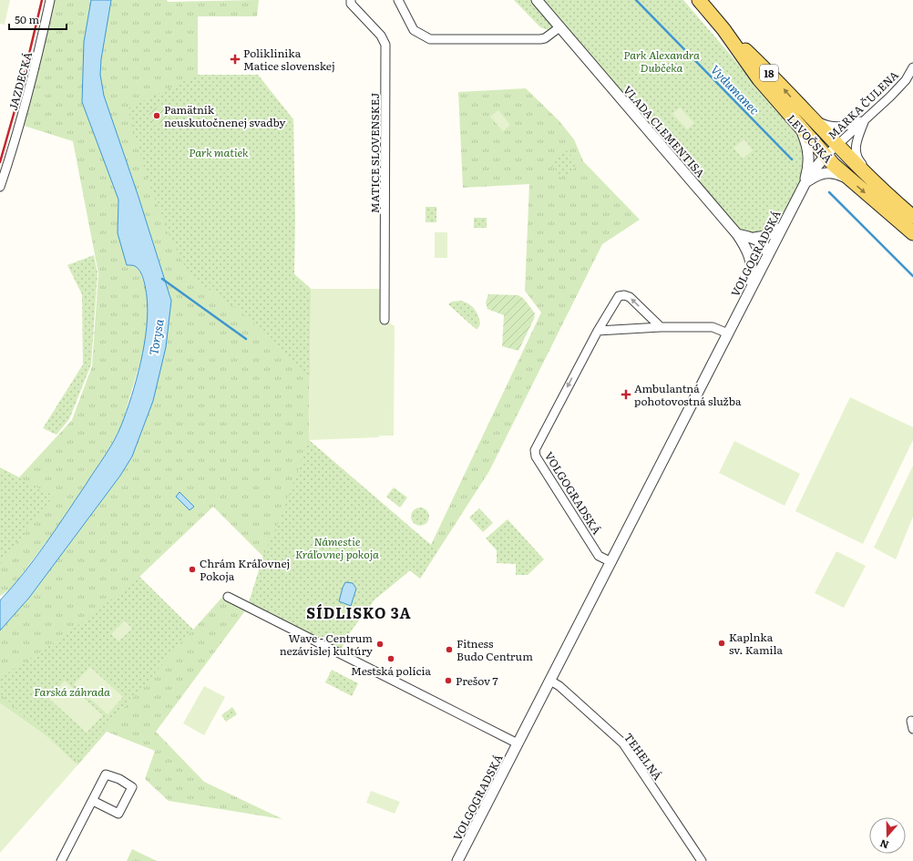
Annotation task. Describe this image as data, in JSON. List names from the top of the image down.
{
  "streets": {
    "main road": ["18", "LEVOČSKÁ"],
    "street": [
      "JAZDECKÁ",
      "MARKA ČULENA",
      "VLADA CLEMENTISA",
      "MATICE SLOVENSKEJ",
      "VOLGOGRADSKÁ",
      "TEHELNÁ"
    ]
  },
  "crossings": [
    ["MARKA ČULENA", "LEVOČSKÁ"],
    ["MARKA ČULENA", "VOLGOGRADSKÁ"],
    ["VLADA CLEMENTISA", "VOLGOGRADSKÁ"],
    ["LEVOČSKÁ", "VOLGOGRADSKÁ"],
    ["VOLGOGRADSKÁ", "TEHELNÁ"]
  ],
  "districts": ["SÍDLISKO 3A"],
  "water": ["Vydumanec", "Torysa"],
  "parks": [
    "Park Alexandra Dubčeka",
    "Park matiek",
    "Námestie Kráľovnej pokoja",
    "Farská záhrada"
  ],
  "places": {
    "health": ["Poliklinika Matice slovenskej", "Ambulantná pohotovostná služba"],
    "other": [
      "Pamätník neuskutočnenej svadby",
      "Chrám Kráľovnej Pokoja",
      "Kaplnka sv. Kamila",
      "Wave - Centrum nezávislej kultúry",
      "Fitness Budo Centrum",
      "Mestská polícia",
      "Prešov 7"
    ]
  },
  "scale_bar": "50 m",
  "north": "bottom"
}
